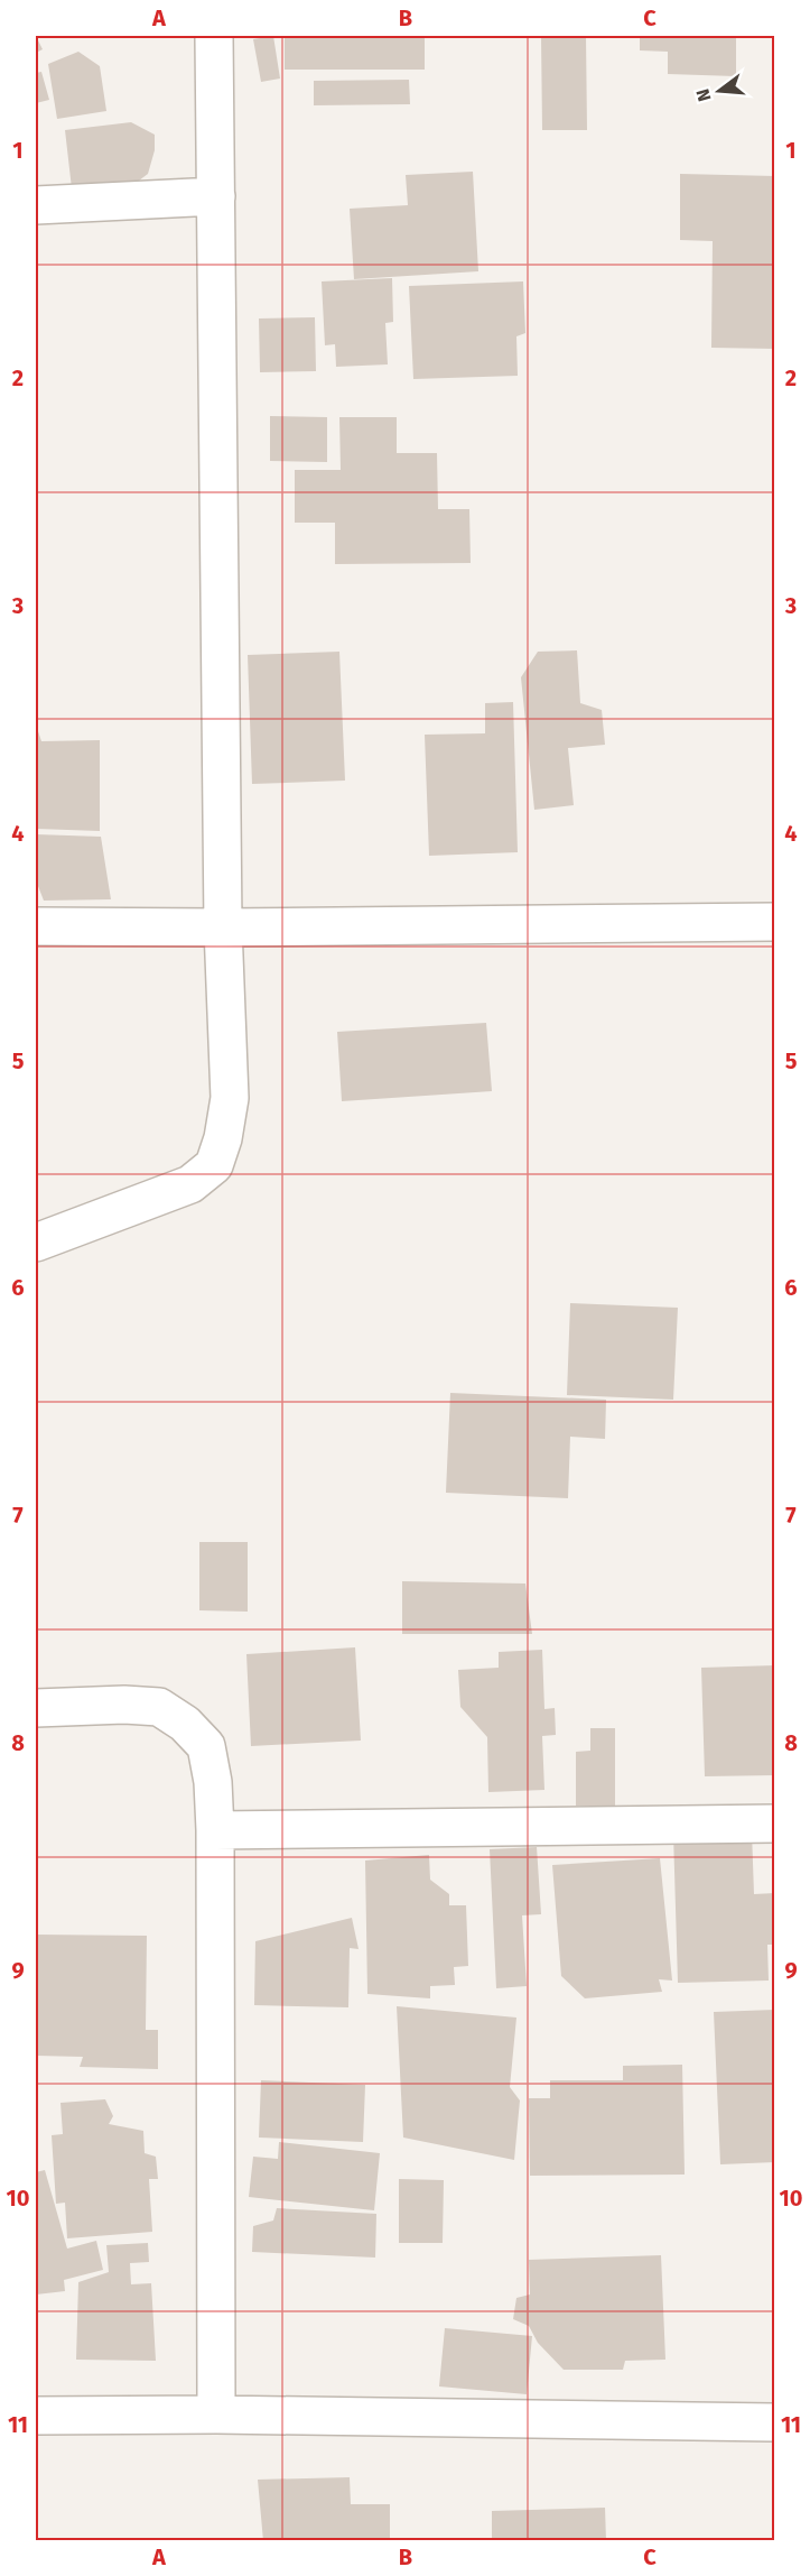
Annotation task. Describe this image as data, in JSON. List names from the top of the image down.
{
  "north": "left",
  "grid": {
    "columns": ["A", "B", "C"],
    "rows": [
      "1",
      "2",
      "3",
      "4",
      "5",
      "6",
      "7",
      "8",
      "9",
      "10",
      "11"
    ]
  }
}
